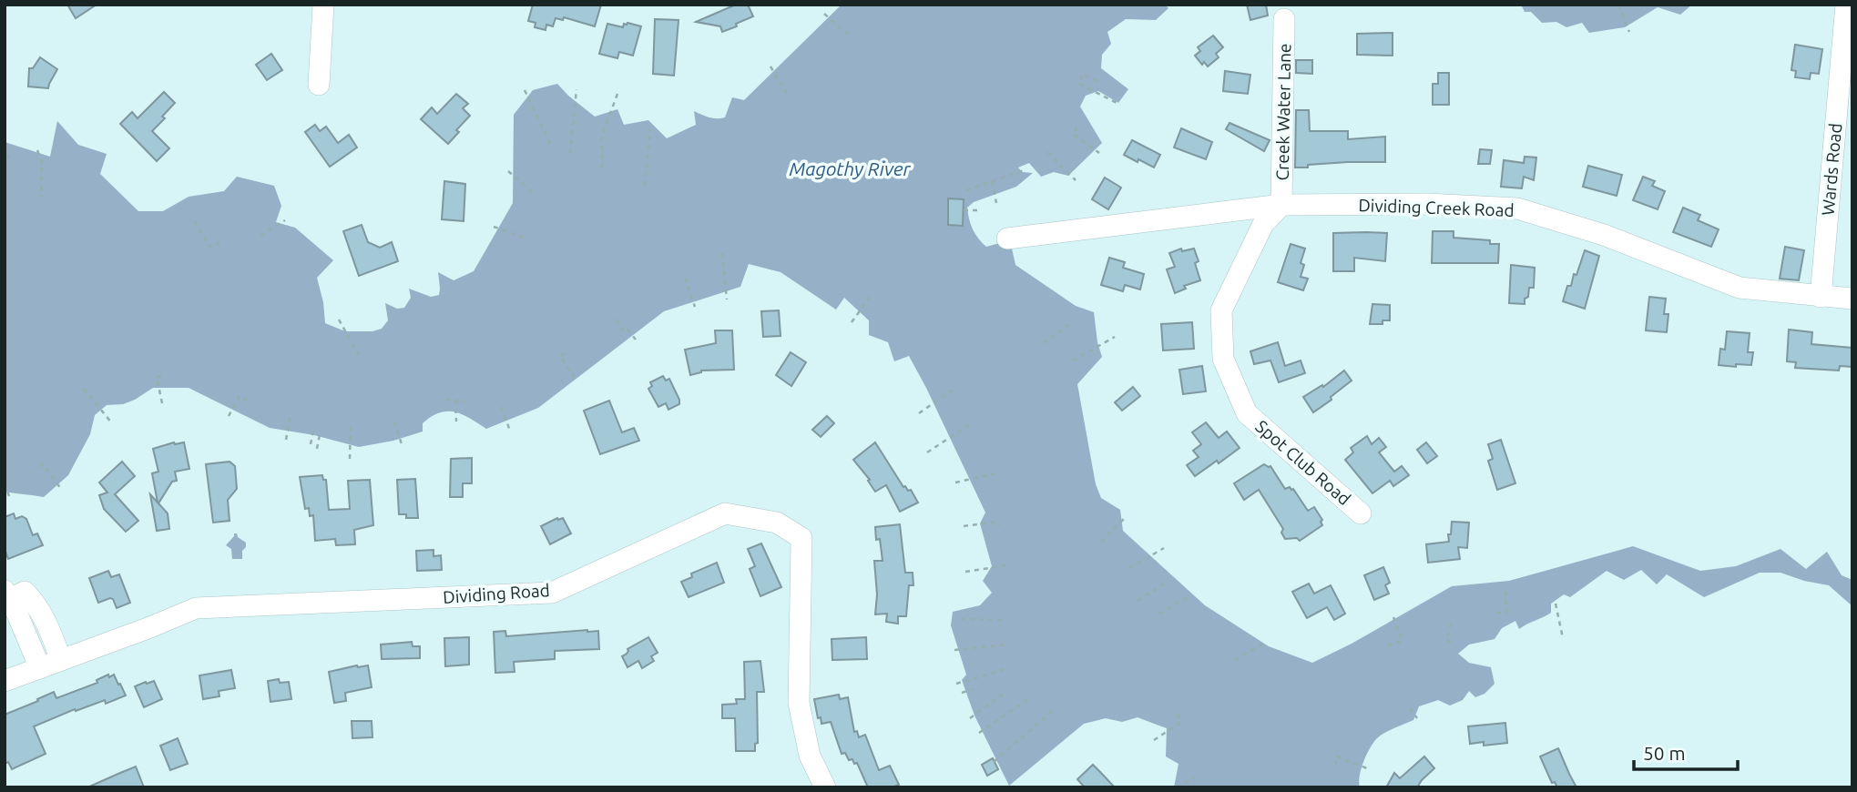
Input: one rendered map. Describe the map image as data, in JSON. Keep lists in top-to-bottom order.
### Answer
{
  "streets": {
    "street": [
      "Creek Water Lane",
      "Wards Road",
      "Dividing Creek Road",
      "Spot Club Road",
      "Dividing Road"
    ]
  },
  "crossings": [
    ["Creek Water Lane", "Dividing Creek Road"],
    ["Creek Water Lane", "Spot Club Road"],
    ["Wards Road", "Dividing Creek Road"],
    ["Dividing Creek Road", "Spot Club Road"]
  ],
  "water": ["Magothy River"],
  "scale_bar": "50 m"
}
